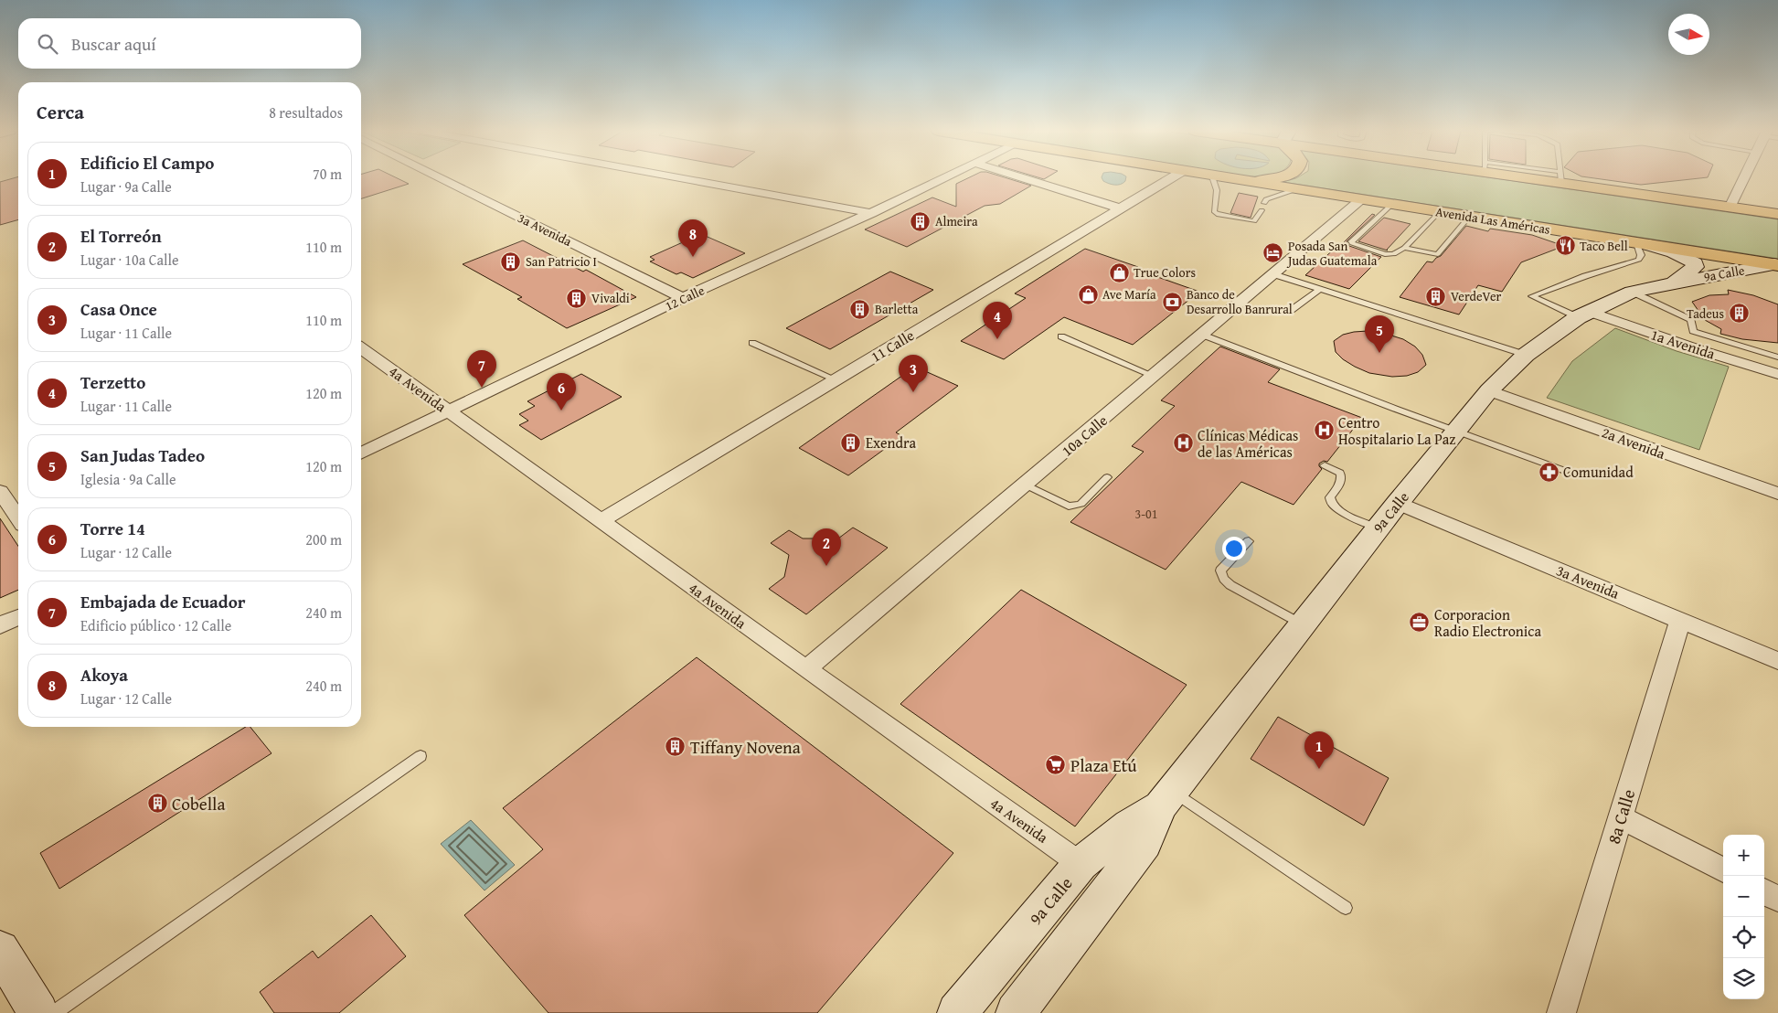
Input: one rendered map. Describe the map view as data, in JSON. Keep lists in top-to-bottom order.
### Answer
{
  "streets": {
    "main road": ["Avenida Las Américas"],
    "street": [
      "3a Avenida",
      "9a Calle",
      "12 Calle",
      "1a Avenida",
      "11 Calle",
      "4a Avenida",
      "10a Calle",
      "2a Avenida",
      "8a Calle"
    ]
  },
  "crossings": [
    ["Avenida Las Américas", "9a Calle"],
    ["Avenida Las Américas", "10a Calle"],
    ["3a Avenida", "9a Calle"],
    ["3a Avenida", "12 Calle"],
    ["3a Avenida", "8a Calle"],
    ["9a Calle", "1a Avenida"],
    ["9a Calle", "4a Avenida"],
    ["9a Calle", "2a Avenida"],
    ["12 Calle", "4a Avenida"],
    ["11 Calle", "4a Avenida"],
    ["4a Avenida", "10a Calle"]
  ],
  "places": {
    "building": [
      "Almeira",
      "San Patricio I",
      "VerdeVer",
      "Vivaldi",
      "Barletta",
      "Tadeus",
      "Exendra",
      "Tiffany Novena",
      "Cobella"
    ],
    "restaurant": ["Taco Bell"],
    "hotel": ["Posada San Judas Guatemala"],
    "shop": ["True Colors", "Ave María"],
    "bank": ["Banco de Desarrollo Banrural"],
    "hospital": ["Centro Hospitalario La Paz", "Clínicas Médicas de las Américas"],
    "pharmacy": ["Comunidad"],
    "office": ["Corporacion Radio Electronica"],
    "supermarket": ["Plaza Etú"]
  },
  "house_numbers": ["3-01"],
  "north": "right",
  "page": {
    "search": "Buscar aquí",
    "heading": ["Cerca", "8 resultados"],
    "list": [
      {
        "mark": "1",
        "name": "Edificio El Campo",
        "note": "Lugar · 9a Calle",
        "value": "70 m"
      },
      {
        "mark": "2",
        "name": "El Torreón",
        "note": "Lugar · 10a Calle",
        "value": "110 m"
      },
      {
        "mark": "3",
        "name": "Casa Once",
        "note": "Lugar · 11 Calle",
        "value": "110 m"
      },
      {
        "mark": "4",
        "name": "Terzetto",
        "note": "Lugar · 11 Calle",
        "value": "120 m"
      },
      {
        "mark": "5",
        "name": "San Judas Tadeo",
        "note": "Iglesia · 9a Calle",
        "value": "120 m"
      },
      {
        "mark": "6",
        "name": "Torre 14",
        "note": "Lugar · 12 Calle",
        "value": "200 m"
      },
      {
        "mark": "7",
        "name": "Embajada de Ecuador",
        "note": "Edificio público · 12 Calle",
        "value": "240 m"
      },
      {
        "mark": "8",
        "name": "Akoya",
        "note": "Lugar · 12 Calle",
        "value": "240 m"
      }
    ],
    "pins": [
      "8",
      "4",
      "5",
      "7",
      "3",
      "6",
      "2",
      "1"
    ],
    "map_buttons": ["+", "−"]
  }
}
